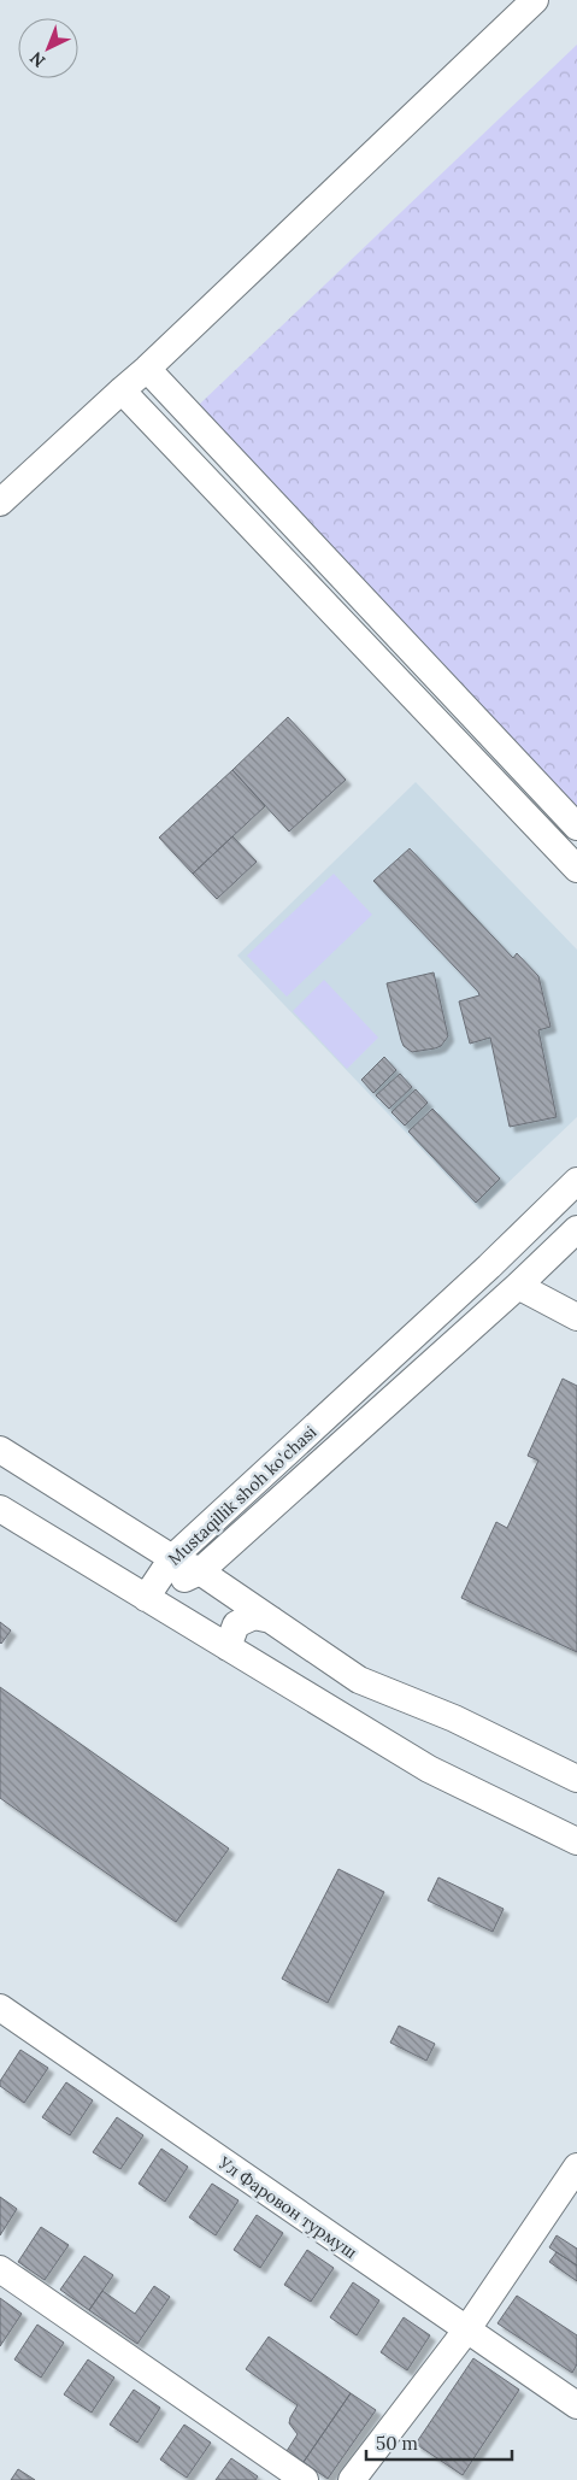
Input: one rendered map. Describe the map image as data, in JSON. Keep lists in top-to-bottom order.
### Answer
{
  "streets": {
    "street": ["Mustaqillik shoh ko'chasi", "Ул Фаровон турмуш"]
  },
  "scale_bar": "50 m",
  "north": "bottom left"
}
